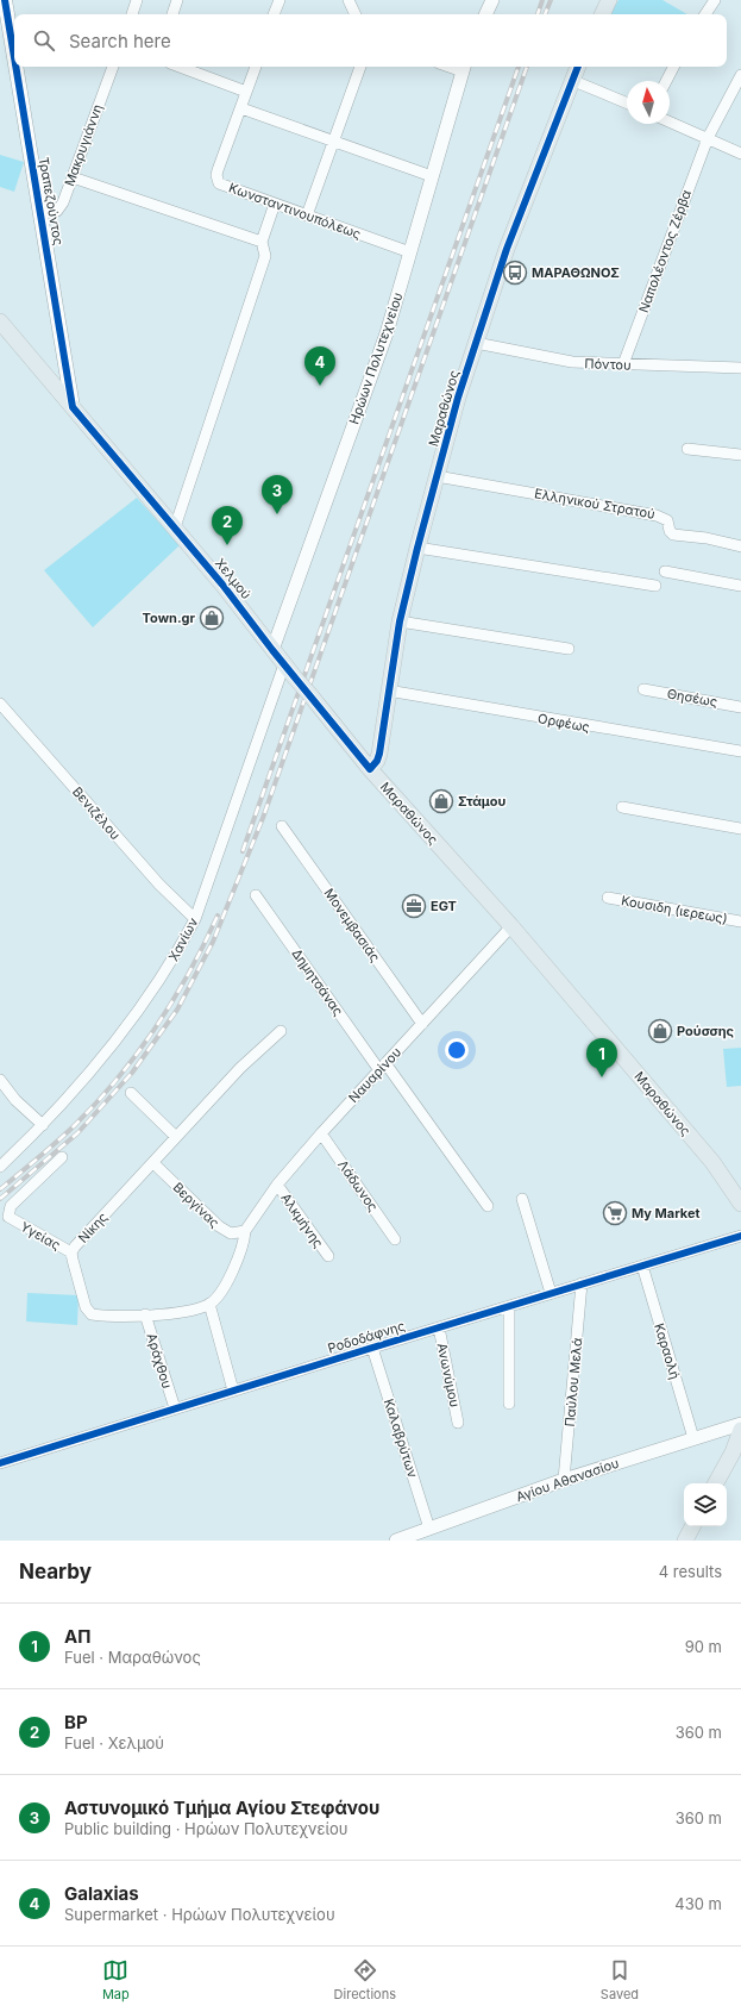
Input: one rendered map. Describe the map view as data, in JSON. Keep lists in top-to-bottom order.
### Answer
{
  "streets": {
    "main road": ["Τραπεζούντος", "Μαραθώνος", "Χελμού"],
    "street": [
      "Μακρυγιάννη",
      "Κωνσταντινουπόλεως",
      "Ναπολέοντος Ζέρβα",
      "Ηρώων Πολυτεχνείου",
      "Πόντου",
      "Ελληνικού Στρατού",
      "Θησέως",
      "Ορφέως",
      "Βενιζέλου",
      "Κουσιδη (ιερεως)",
      "Μονεμβασιάς",
      "Χανίων",
      "Δημητσάνας",
      "Ναυαρίνου",
      "Λάδωνος",
      "Βεργίνας",
      "Αλκμήνης",
      "Νίκης",
      "Υγείας",
      "Ροδοδάφνης",
      "Καραολή",
      "Αράχθου",
      "Ανωνύμου",
      "Παύλου Μελά",
      "Καλαβρύτων",
      "Αγίου Αθανασίου"
    ]
  },
  "crossings": [
    ["Μακρυγιάννη", "Τραπεζούντος"],
    ["Τραπεζούντος", "Χελμού"],
    ["Κωνσταντινουπόλεως", "Ηρώων Πολυτεχνείου"],
    ["Ναπολέοντος Ζέρβα", "Πόντου"],
    ["Ηρώων Πολυτεχνείου", "Χελμού"],
    ["Πόντου", "Μαραθώνος"],
    ["Μαραθώνος", "Ελληνικού Στρατού"],
    ["Μαραθώνος", "Χελμού"],
    ["Μαραθώνος", "Ορφέως"],
    ["Μαραθώνος", "Ναυαρίνου"],
    ["Χελμού", "Χανίων"],
    ["Βενιζέλου", "Χανίων"],
    ["Μονεμβασιάς", "Ναυαρίνου"],
    ["Δημητσάνας", "Ναυαρίνου"],
    ["Ναυαρίνου", "Λάδωνος"],
    ["Ναυαρίνου", "Βεργίνας"],
    ["Ναυαρίνου", "Αλκμήνης"],
    ["Βεργίνας", "Νίκης"],
    ["Νίκης", "Υγείας"],
    ["Νίκης", "Αράχθου"],
    ["Ροδοδάφνης", "Καραολή"],
    ["Ροδοδάφνης", "Αράχθου"],
    ["Ροδοδάφνης", "Ανωνύμου"],
    ["Ροδοδάφνης", "Παύλου Μελά"],
    ["Ροδοδάφνης", "Καλαβρύτων"],
    ["Καραολή", "Αγίου Αθανασίου"],
    ["Παύλου Μελά", "Αγίου Αθανασίου"],
    ["Καλαβρύτων", "Αγίου Αθανασίου"]
  ],
  "places": {
    "bus stop": ["ΜΑΡΑΘΩΝΟΣ"],
    "shop": ["Town.gr", "Στάμου", "Ρούσσης"],
    "office": ["EGT"],
    "supermarket": ["My Market"]
  },
  "north": "top",
  "page": {
    "search": "Search here",
    "pins": [
      "4",
      "3",
      "2",
      "1"
    ],
    "heading": ["Nearby", "4 results"],
    "list": [
      {
        "mark": "1",
        "name": "ΑΠ",
        "note": "Fuel · Μαραθώνος",
        "value": "90 m"
      },
      {
        "mark": "2",
        "name": "BP",
        "note": "Fuel · Χελμού",
        "value": "360 m"
      },
      {
        "mark": "3",
        "name": "Αστυνομικό Τμήμα Αγίου Στεφάνου",
        "note": "Public building · Ηρώων Πολυτεχνείου",
        "value": "360 m"
      },
      {
        "mark": "4",
        "name": "Galaxias",
        "note": "Supermarket · Ηρώων Πολυτεχνείου",
        "value": "430 m"
      }
    ],
    "nav": ["Map", "Directions", "Saved"]
  }
}
